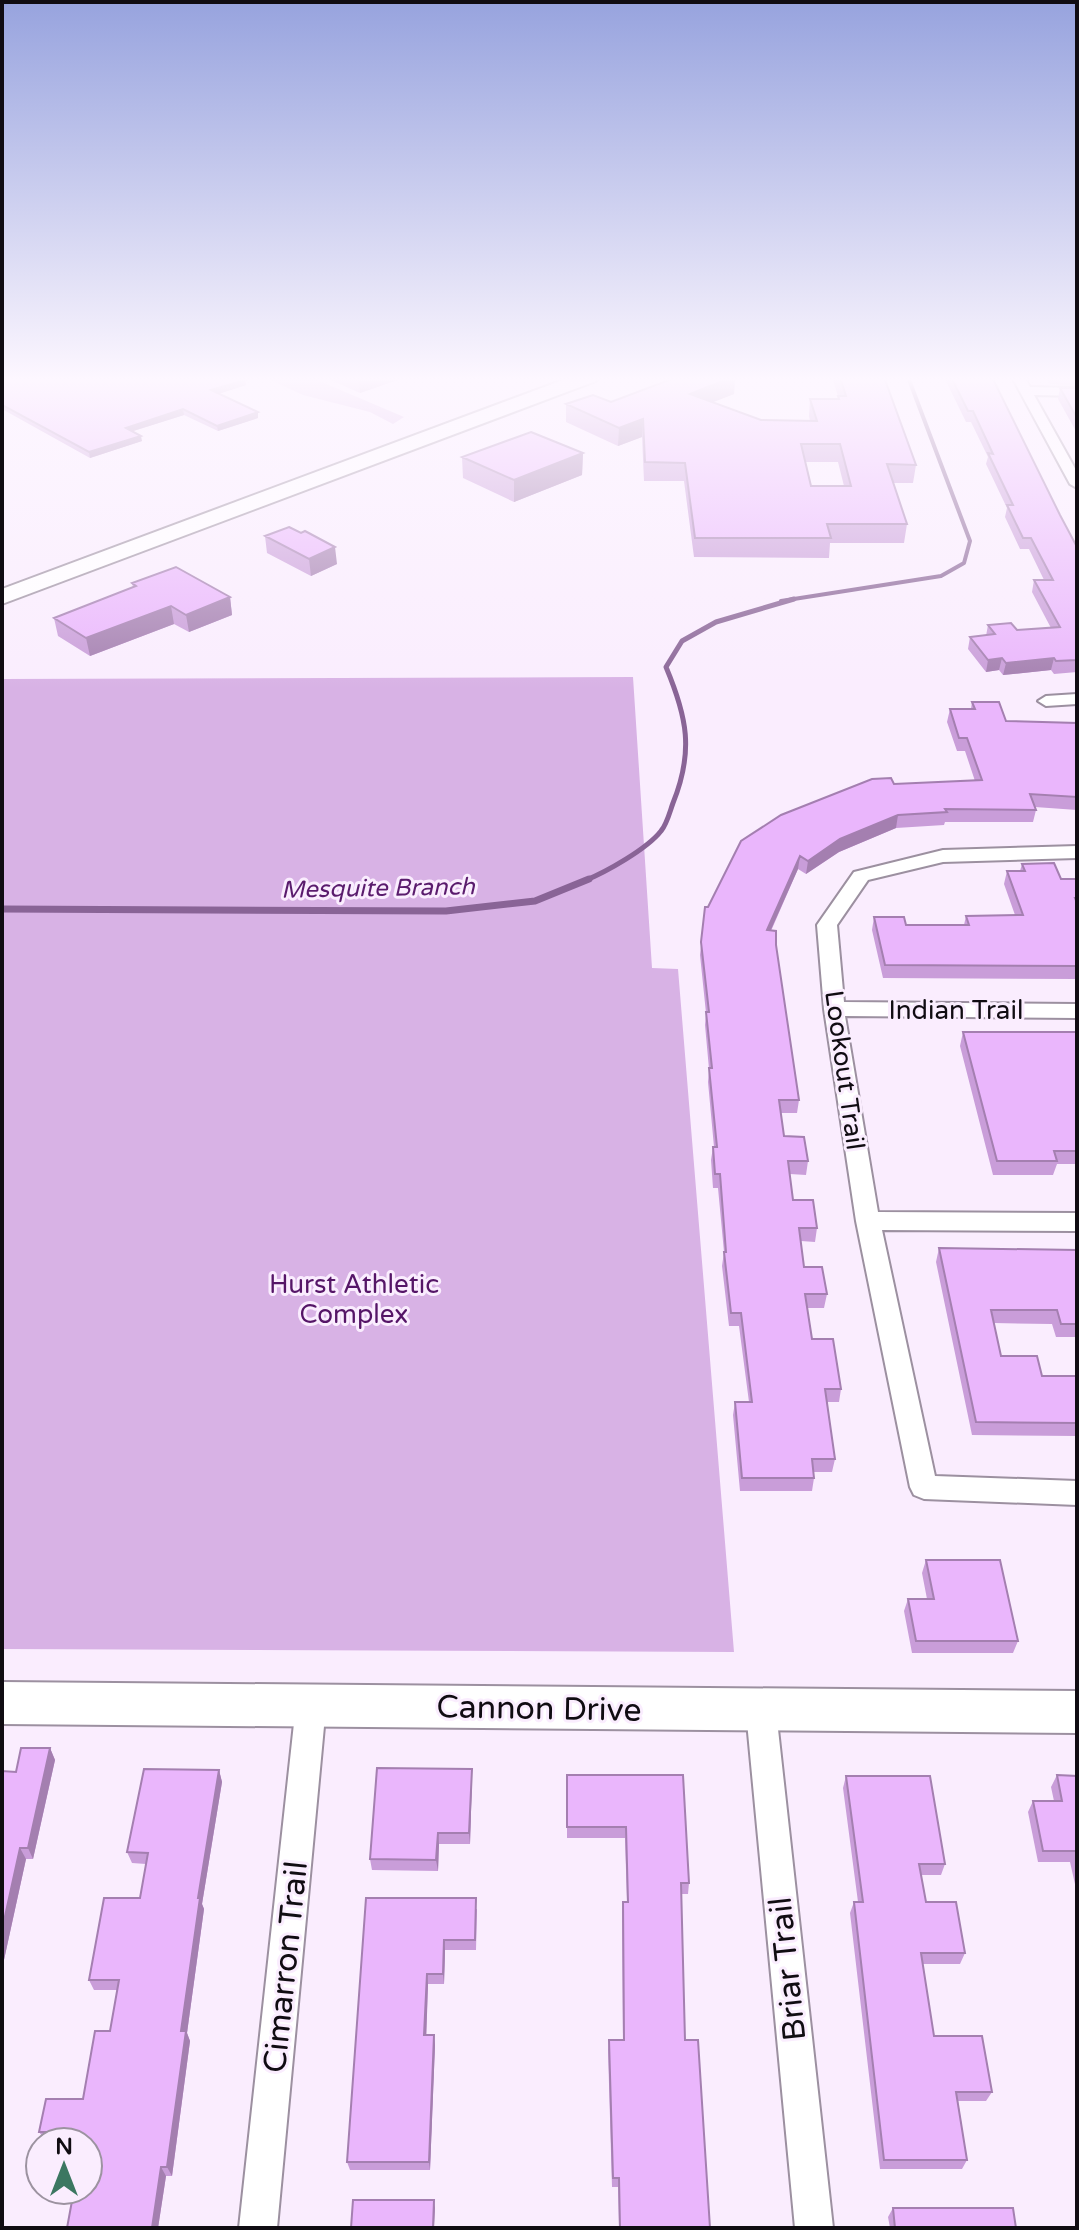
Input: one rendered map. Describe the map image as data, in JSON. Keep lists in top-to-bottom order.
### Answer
{
  "streets": {
    "street": [
      "Indian Trail",
      "Lookout Trail",
      "Cannon Drive",
      "Cimarron Trail",
      "Briar Trail"
    ]
  },
  "crossings": [
    ["Indian Trail", "Lookout Trail"],
    ["Cannon Drive", "Cimarron Trail"],
    ["Cannon Drive", "Briar Trail"]
  ],
  "water": ["Mesquite Branch"],
  "parks": ["Hurst Athletic Complex"],
  "north": "top"
}
